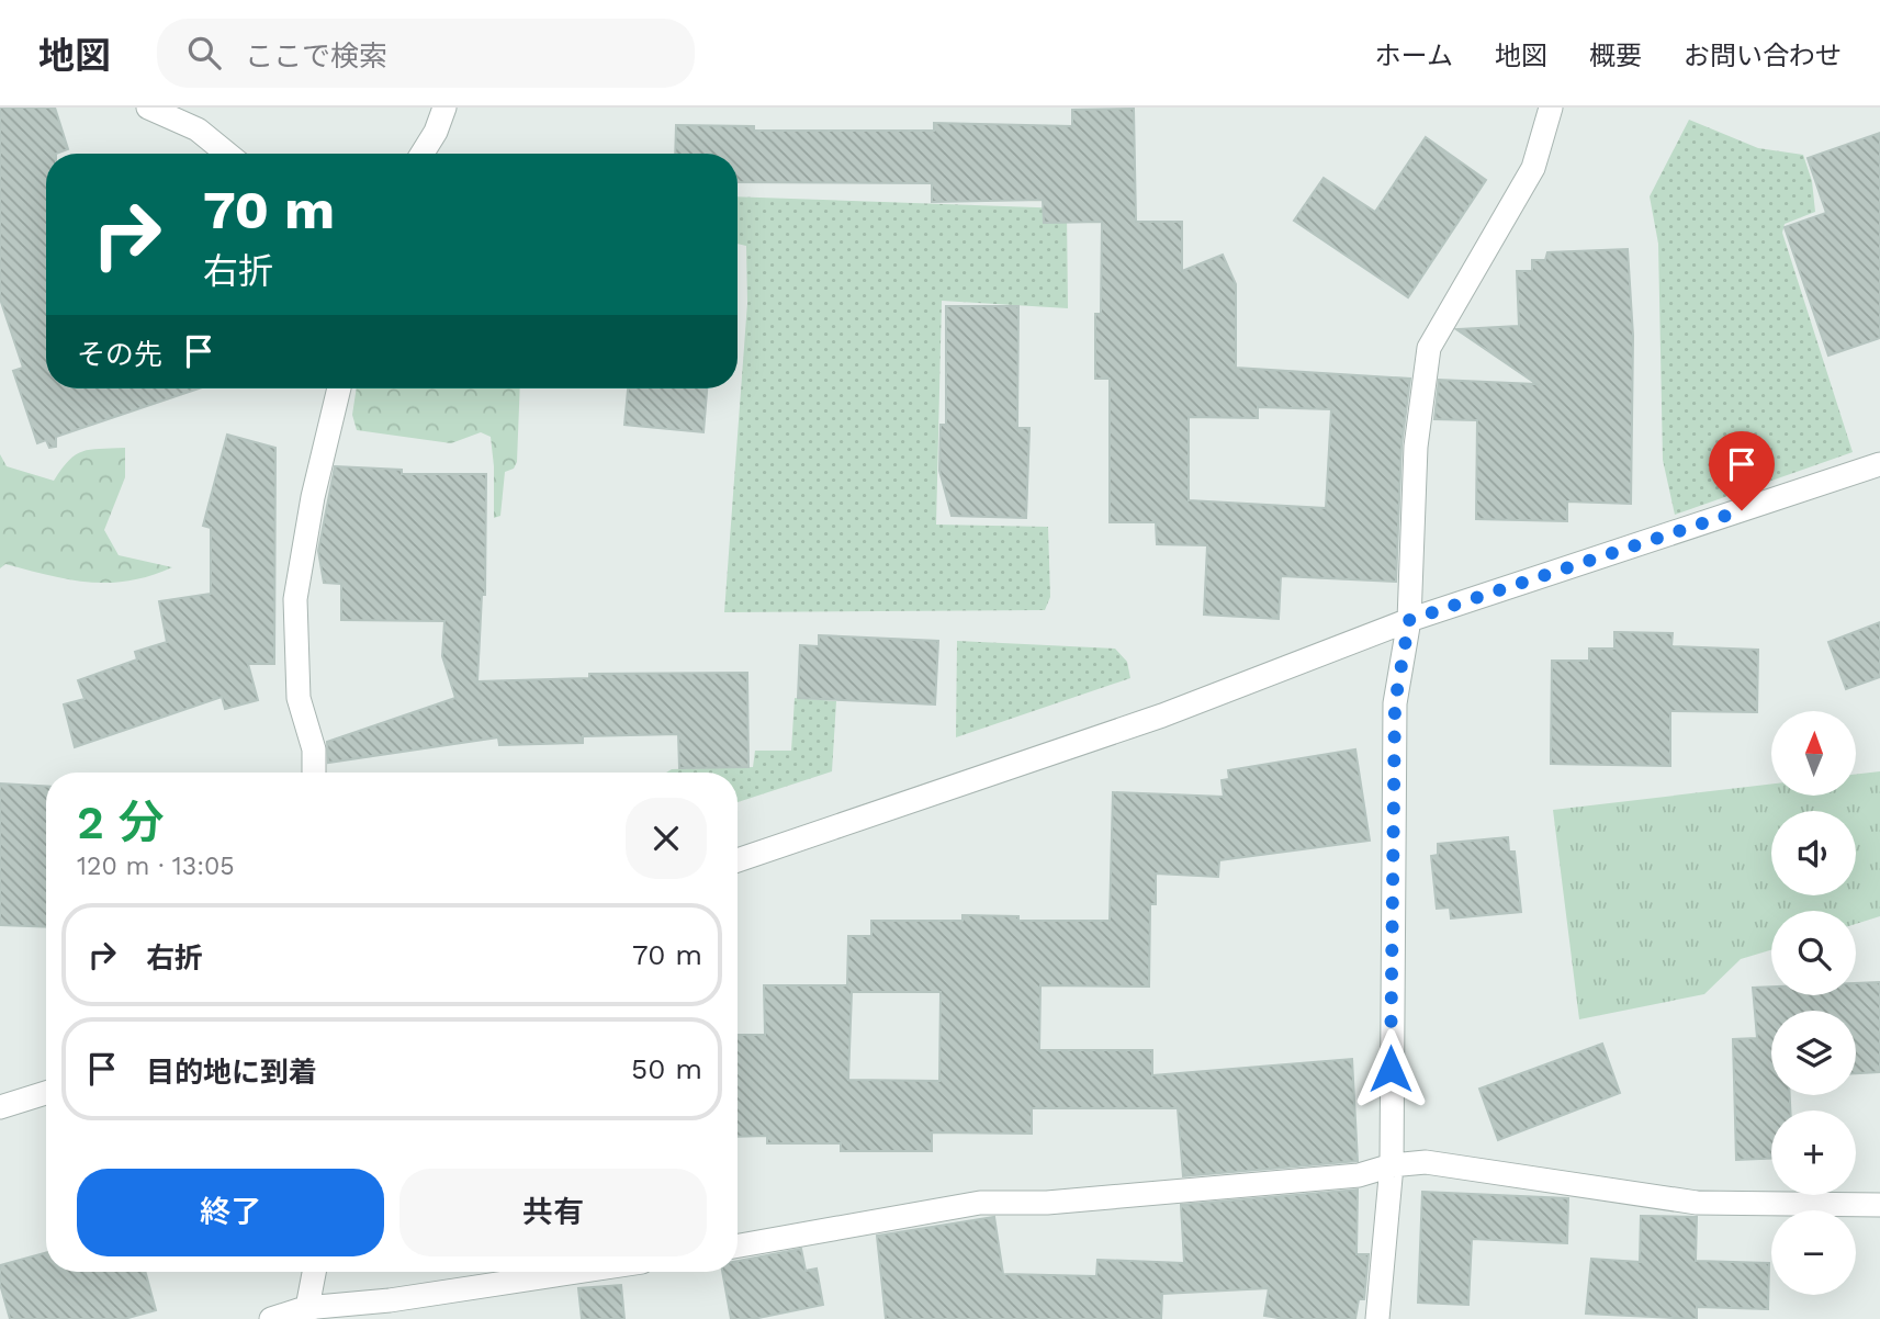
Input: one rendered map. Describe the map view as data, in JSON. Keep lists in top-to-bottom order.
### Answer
{
  "north": "top",
  "page": {
    "header": "地図",
    "search": "ここで検索",
    "nav": [
      "ホーム",
      "地図",
      "概要",
      "お問い合わせ"
    ],
    "turn": ["70 m", "右折"],
    "then": "その先",
    "map_buttons": ["+", "−"],
    "heading": ["2 分", "120 m · 13:05"],
    "list": [
      {
        "name": "右折",
        "value": "70 m"
      },
      {
        "name": "目的地に到着",
        "value": "50 m"
      }
    ],
    "buttons": ["終了", "共有"]
  }
}
